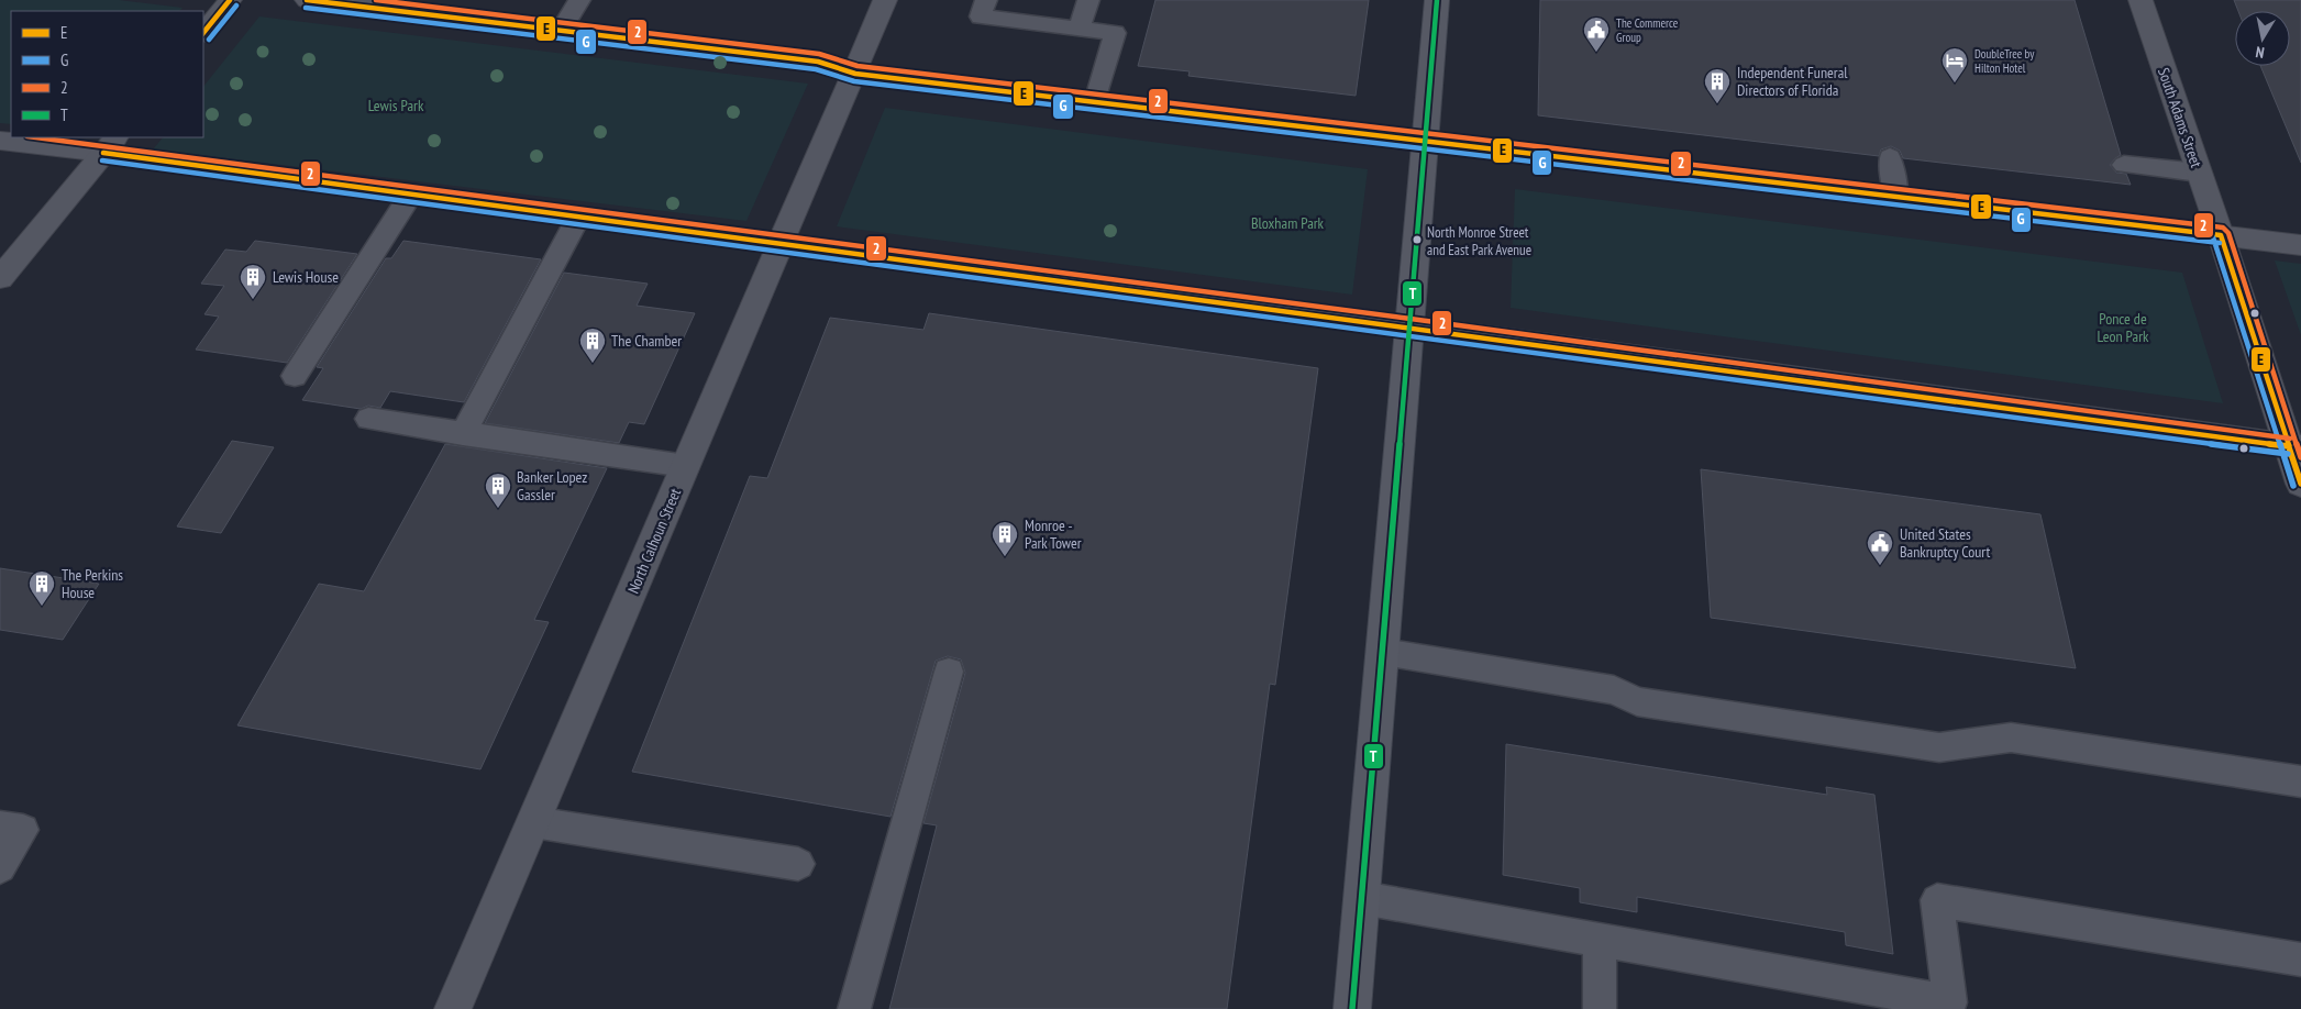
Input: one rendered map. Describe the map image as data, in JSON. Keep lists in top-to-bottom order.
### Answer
{
  "streets": {
    "street": ["South Adams Street", "North Calhoun Street"]
  },
  "parks": ["Lewis Park", "Bloxham Park", "Ponce de Leon Park"],
  "places": {
    "public building": ["The Commerce Group", "United States Bankruptcy Court"],
    "hotel": ["DoubleTree by Hilton Hotel"],
    "building": [
      "Independent Funeral Directors of Florida",
      "Lewis House",
      "The Chamber",
      "Banker Lopez Gassler",
      "Monroe - Park Tower",
      "The Perkins House"
    ],
    "other": ["North Monroe Street and East Park Avenue"]
  },
  "lines": [
    "transit line E",
    "transit line 2",
    "transit line T",
    "transit line G"
  ],
  "legend": [
    "E",
    "G",
    "2",
    "T"
  ],
  "north": "bottom"
}
